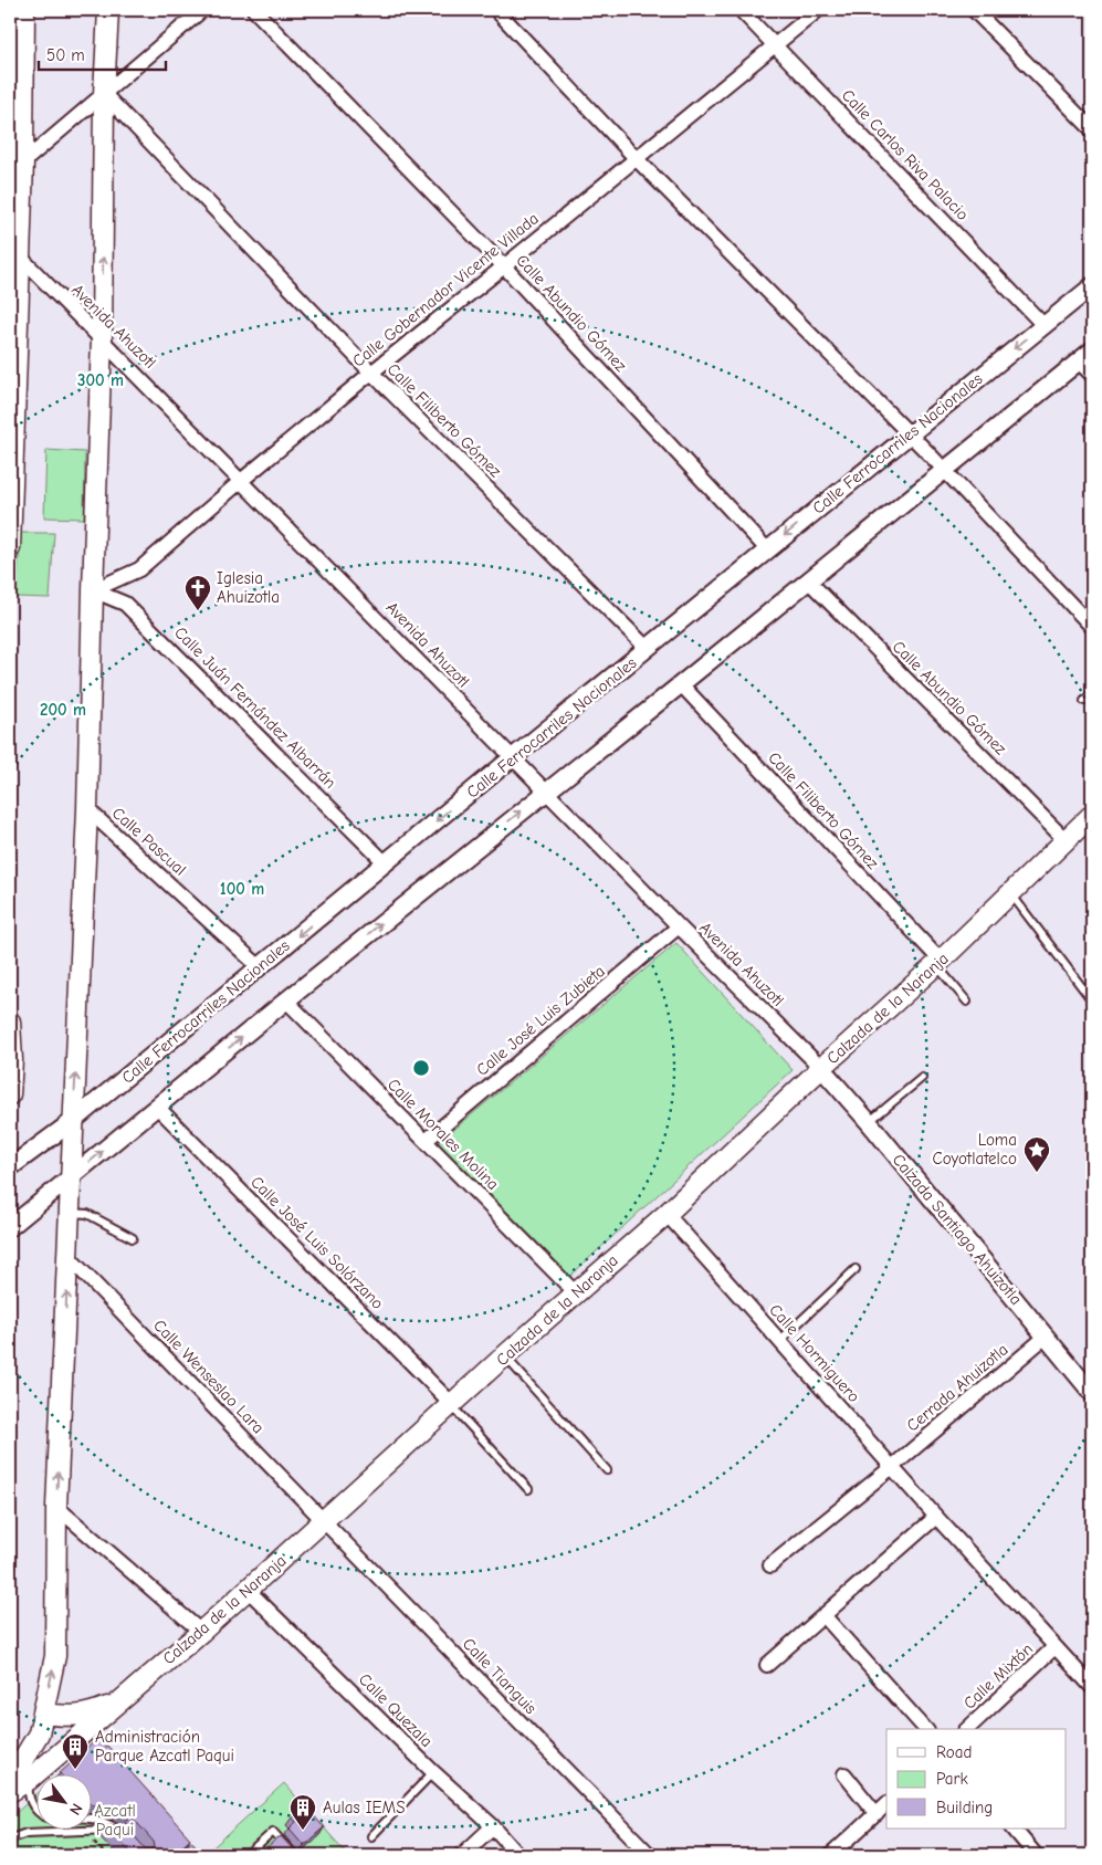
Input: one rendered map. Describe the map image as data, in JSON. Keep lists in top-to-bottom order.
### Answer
{
  "streets": {
    "main road": ["Calzada de la Naranja"],
    "street": [
      "Calle Carlos Riva Palacio",
      "Calle Gobernador Vicente Villada",
      "Calle Abundio Gómez",
      "Avenida Ahuzotl",
      "Calle Filiberto Gómez",
      "Calle Ferrocarriles Nacionales",
      "Calle Juán Fernández Albarrán",
      "Calle Pascual",
      "Calle José Luis Zubieta",
      "Calle Morales Molina",
      "Calzada Santiago Ahuizotla",
      "Calle José Luis Solórzano",
      "Calle Hormiguero",
      "Calle Wenseslao Lara",
      "Cerrada Ahuizotla",
      "Calle Tianguis",
      "Calle Mixtón",
      "Calle Quezala"
    ]
  },
  "crossings": [
    ["Calle Carlos Riva Palacio", "Calle Gobernador Vicente Villada"],
    ["Calle Carlos Riva Palacio", "Calle Ferrocarriles Nacionales"],
    ["Calle Gobernador Vicente Villada", "Calle Abundio Gómez"],
    ["Calle Gobernador Vicente Villada", "Avenida Ahuzotl"],
    ["Calle Gobernador Vicente Villada", "Calle Filiberto Gómez"],
    ["Calle Gobernador Vicente Villada", "Calle Juán Fernández Albarrán"],
    ["Calle Abundio Gómez", "Calle Ferrocarriles Nacionales"],
    ["Calle Abundio Gómez", "Calzada de la Naranja"],
    ["Avenida Ahuzotl", "Calle Ferrocarriles Nacionales"],
    ["Avenida Ahuzotl", "Calzada de la Naranja"],
    ["Avenida Ahuzotl", "Calle José Luis Zubieta"],
    ["Avenida Ahuzotl", "Calzada Santiago Ahuizotla"],
    ["Calle Filiberto Gómez", "Calle Ferrocarriles Nacionales"],
    ["Calle Filiberto Gómez", "Calzada de la Naranja"],
    ["Calle Ferrocarriles Nacionales", "Calle Juán Fernández Albarrán"],
    ["Calle Ferrocarriles Nacionales", "Calle Pascual"],
    ["Calzada de la Naranja", "Calle Morales Molina"],
    ["Calzada de la Naranja", "Calzada Santiago Ahuizotla"],
    ["Calzada de la Naranja", "Calle José Luis Solórzano"],
    ["Calzada de la Naranja", "Calle Hormiguero"],
    ["Calzada de la Naranja", "Calle Wenseslao Lara"],
    ["Calzada de la Naranja", "Calle Tianguis"],
    ["Calzada de la Naranja", "Calle Quezala"],
    ["Calle José Luis Zubieta", "Calle Morales Molina"],
    ["Calzada Santiago Ahuizotla", "Cerrada Ahuizotla"],
    ["Calle Hormiguero", "Cerrada Ahuizotla"],
    ["Calle Hormiguero", "Calle Mixtón"],
    ["Calle Wenseslao Lara", "Calle Tianguis"]
  ],
  "parks": ["Azcatl Paqui"],
  "places": {
    "church": ["Iglesia Ahuizotla"],
    "place": ["Loma Coyotlatelco"],
    "building": ["Administración Parque Azcatl Paqui", "Aulas IEMS"]
  },
  "legend": ["Road", "Park", "Building"],
  "scale_bar": "50 m",
  "north": "bottom right",
  "rings": ["300 m", "200 m", "100 m"]
}
